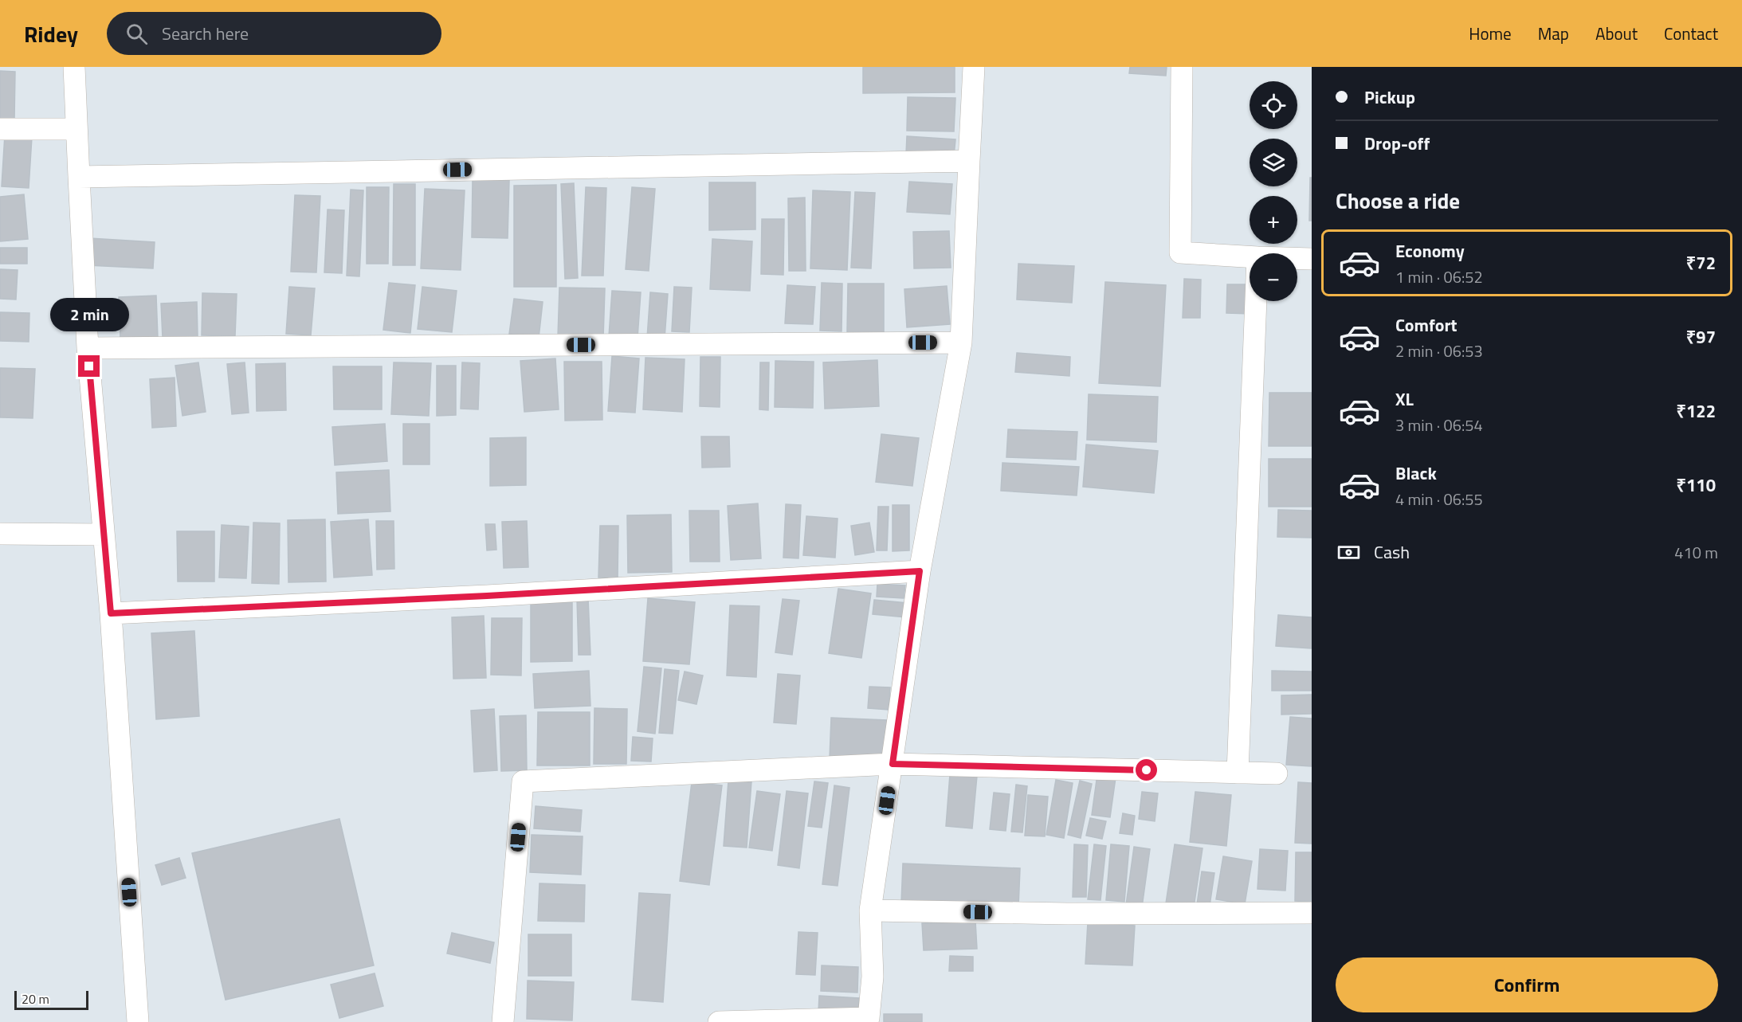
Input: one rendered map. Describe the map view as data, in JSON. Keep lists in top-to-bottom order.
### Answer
{
  "scale_bar": "20 m",
  "page": {
    "header": "Ridey",
    "search": "Search here",
    "nav": [
      "Home",
      "Map",
      "About",
      "Contact"
    ],
    "banner": ["Pickup", "Drop-off"],
    "map_buttons": ["+", "−"],
    "heading": "Choose a ride",
    "list": [
      {
        "name": "Economy",
        "note": "1 min · 06:52",
        "value": "₹72"
      },
      {
        "name": "Comfort",
        "note": "2 min · 06:53",
        "value": "₹97"
      },
      {
        "name": "XL",
        "note": "3 min · 06:54",
        "value": "₹122"
      },
      {
        "name": "Black",
        "note": "4 min · 06:55",
        "value": "₹110"
      }
    ],
    "bubble": "2 min",
    "pay": ["Cash", "410 m"],
    "buttons": "Confirm",
    "scale": "20 m"
  }
}
